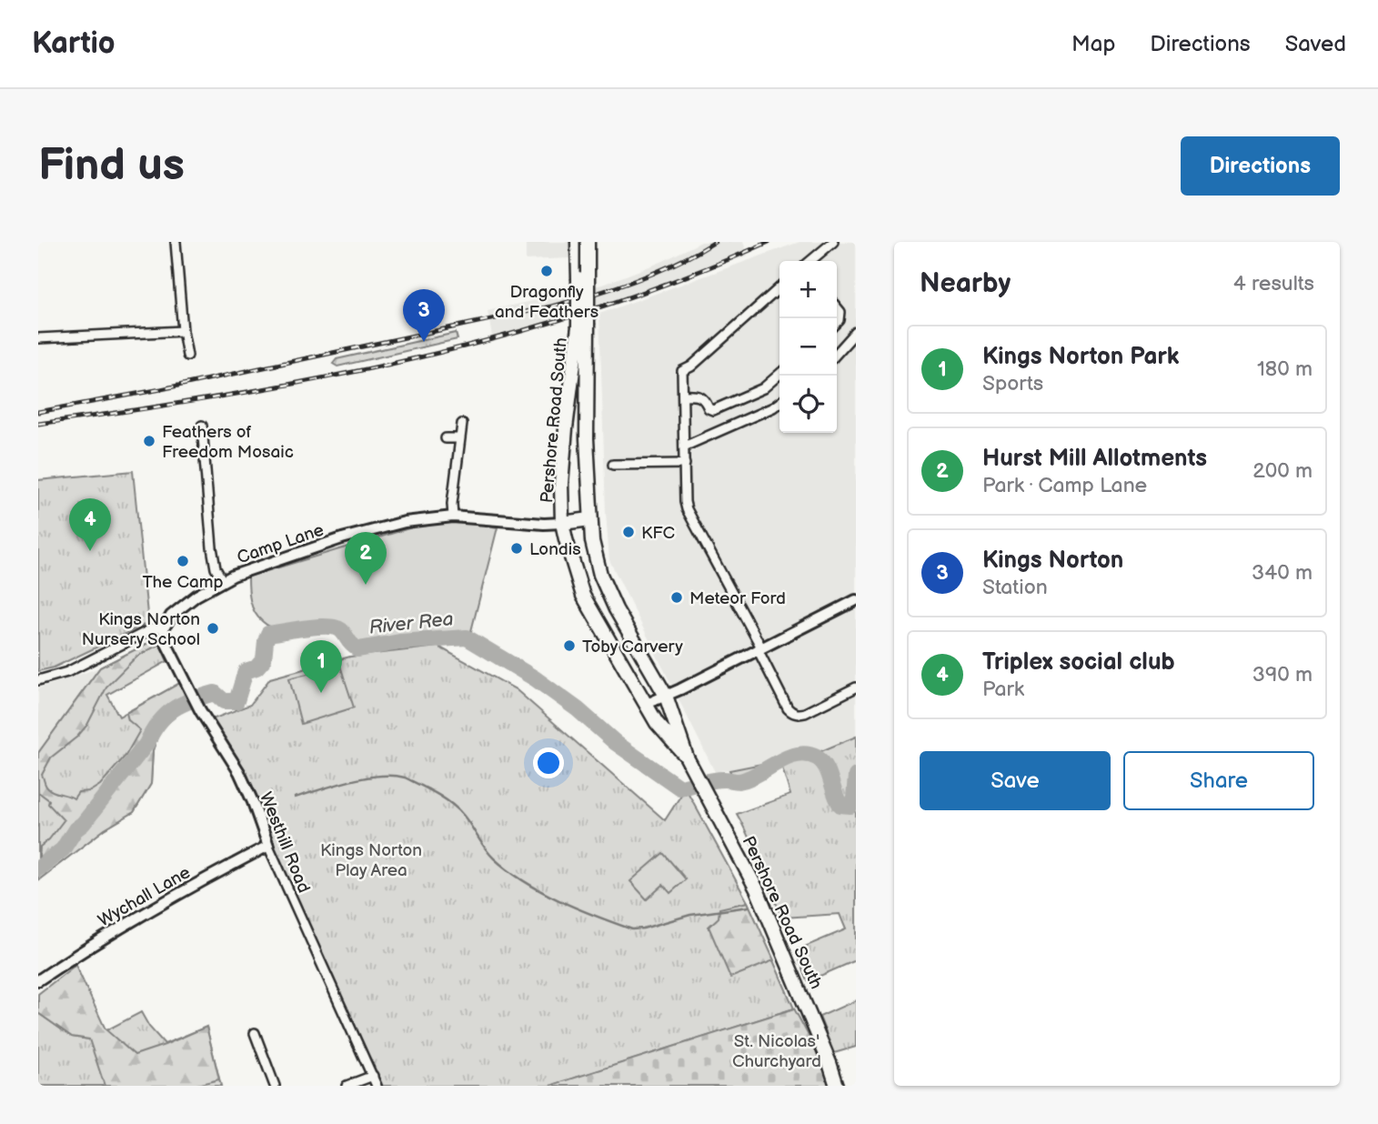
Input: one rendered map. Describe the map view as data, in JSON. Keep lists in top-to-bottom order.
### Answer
{
  "streets": {
    "highway": ["Pershore Road South"],
    "street": ["Camp Lane", "Westhill Road", "Wychall Lane"]
  },
  "crossings": [
    ["Pershore Road South", "Camp Lane"],
    ["Camp Lane", "Westhill Road"],
    ["Westhill Road", "Wychall Lane"]
  ],
  "water": ["River Rea"],
  "parks": ["Kings Norton Play Area", "St. Nicolas' Churchyard"],
  "places": [
    "Dragonfly and Feathers",
    "Feathers of Freedom Mosaic",
    "KFC",
    "Londis",
    "The Camp",
    "Meteor Ford",
    "Kings Norton Nursery School",
    "Toby Carvery"
  ],
  "page": {
    "header": "Kartio",
    "nav": ["Map", "Directions", "Saved"],
    "buttons": [
      "Directions",
      ["Save", "Share"]
    ],
    "title": "Find us",
    "heading": ["Nearby", "4 results"],
    "map_buttons": ["+", "−"],
    "pins": [
      "3",
      "4",
      "2",
      "1"
    ],
    "list": [
      {
        "mark": "1",
        "name": "Kings Norton Park",
        "note": "Sports",
        "value": "180 m"
      },
      {
        "mark": "2",
        "name": "Hurst Mill Allotments",
        "note": "Park · Camp Lane",
        "value": "200 m"
      },
      {
        "mark": "3",
        "name": "Kings Norton",
        "note": "Station",
        "value": "340 m"
      },
      {
        "mark": "4",
        "name": "Triplex social club",
        "note": "Park",
        "value": "390 m"
      }
    ]
  }
}
